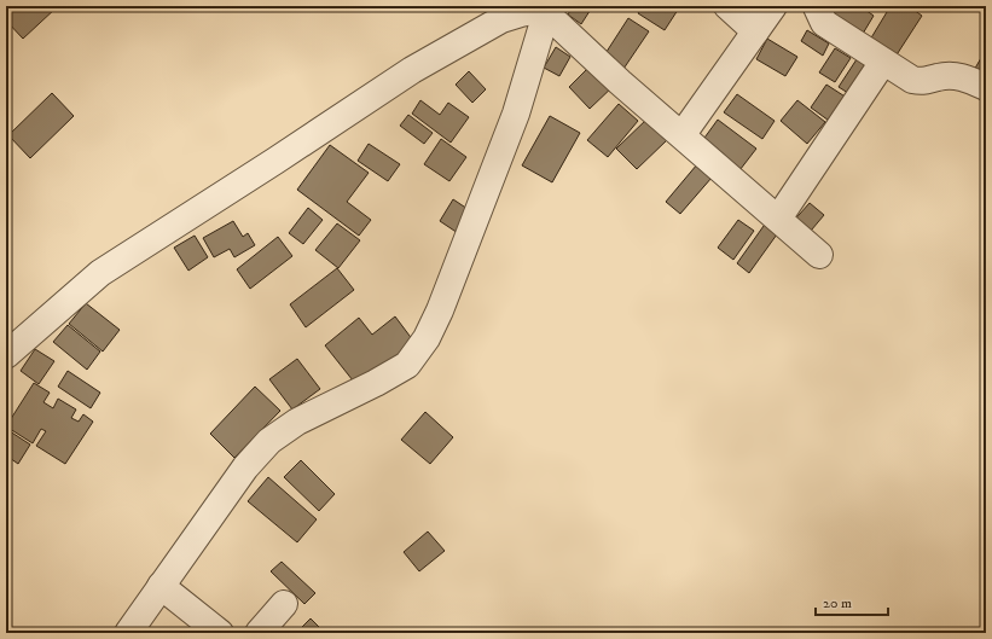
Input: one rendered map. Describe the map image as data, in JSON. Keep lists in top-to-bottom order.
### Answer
{
  "scale_bar": "20 m"
}
